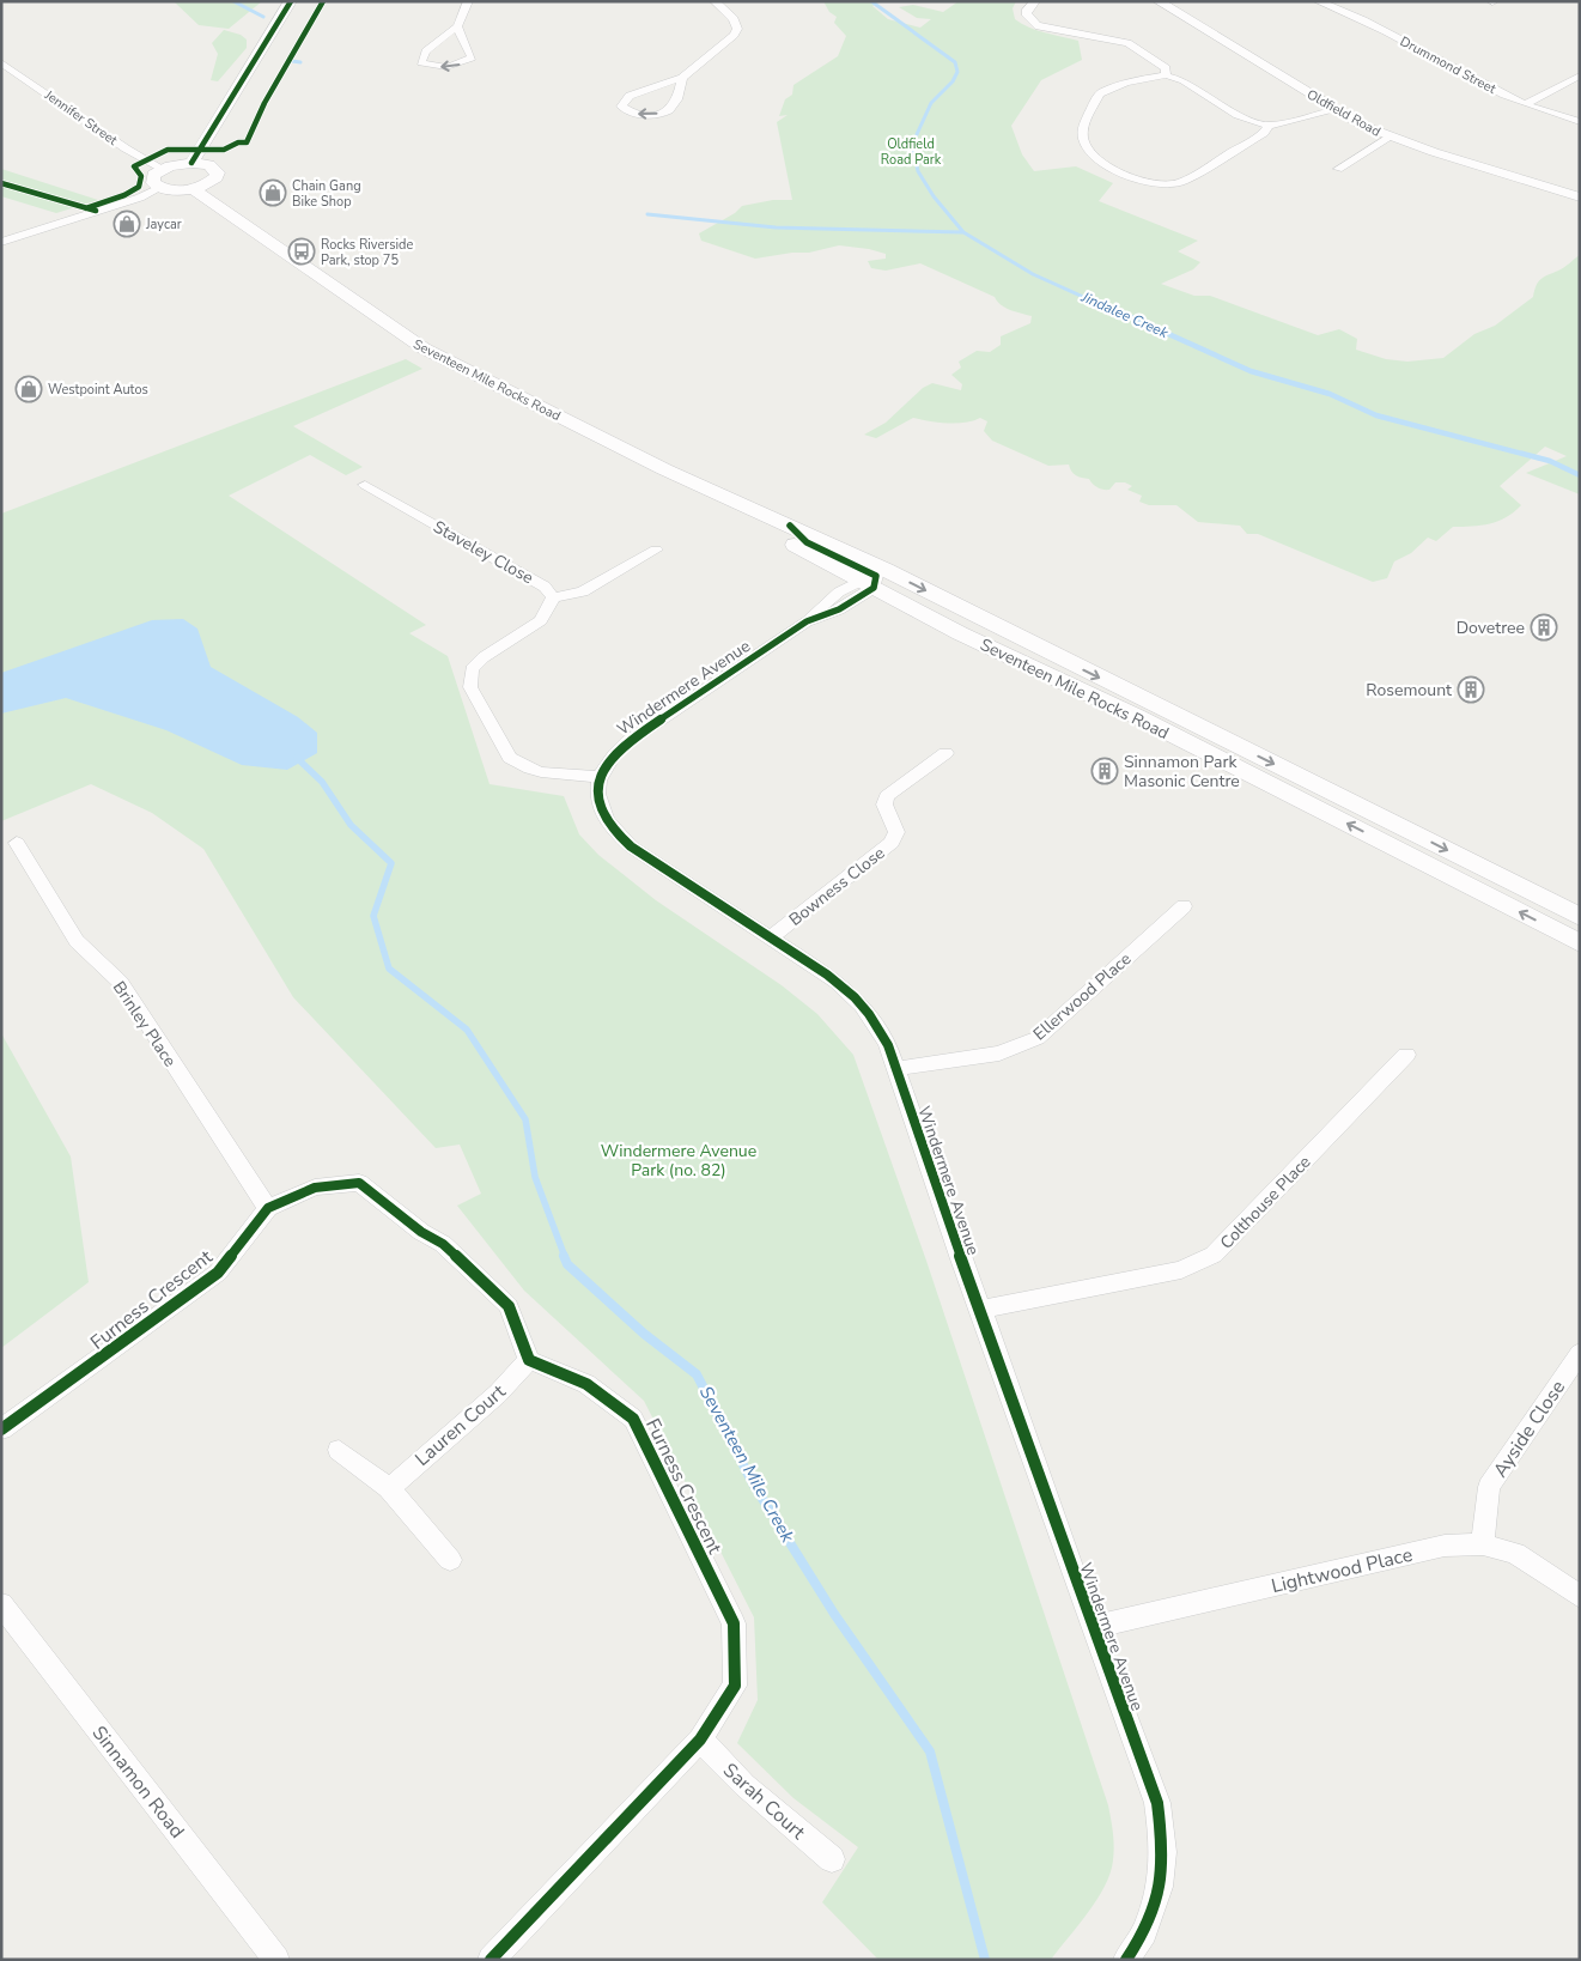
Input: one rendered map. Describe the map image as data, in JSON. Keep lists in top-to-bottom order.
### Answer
{
  "streets": {
    "main road": ["Seventeen Mile Rocks Road"],
    "street": [
      "Drummond Street",
      "Oldfield Road",
      "Jennifer Street",
      "Staveley Close",
      "Windermere Avenue",
      "Bowness Close",
      "Ellerwood Place",
      "Brinley Place",
      "Colthouse Place",
      "Furness Crescent",
      "Lauren Court",
      "Ayside Close",
      "Lightwood Place",
      "Sinnamon Road",
      "Sarah Court"
    ]
  },
  "crossings": [
    ["Seventeen Mile Rocks Road", "Windermere Avenue"],
    ["Windermere Avenue", "Bowness Close"],
    ["Windermere Avenue", "Ellerwood Place"],
    ["Windermere Avenue", "Colthouse Place"],
    ["Windermere Avenue", "Lightwood Place"],
    ["Brinley Place", "Furness Crescent"],
    ["Furness Crescent", "Lauren Court"],
    ["Furness Crescent", "Sarah Court"],
    ["Ayside Close", "Lightwood Place"]
  ],
  "water": ["Jindalee Creek", "Seventeen Mile Creek"],
  "parks": ["Oldfield Road Park", "Windermere Avenue Park (no. 82)"],
  "places": {
    "shop": ["Chain Gang Bike Shop", "Jaycar", "Westpoint Autos"],
    "bus stop": ["Rocks Riverside Park, stop 75"],
    "building": ["Dovetree", "Rosemount", "Sinnamon Park Masonic Centre"]
  }
}
